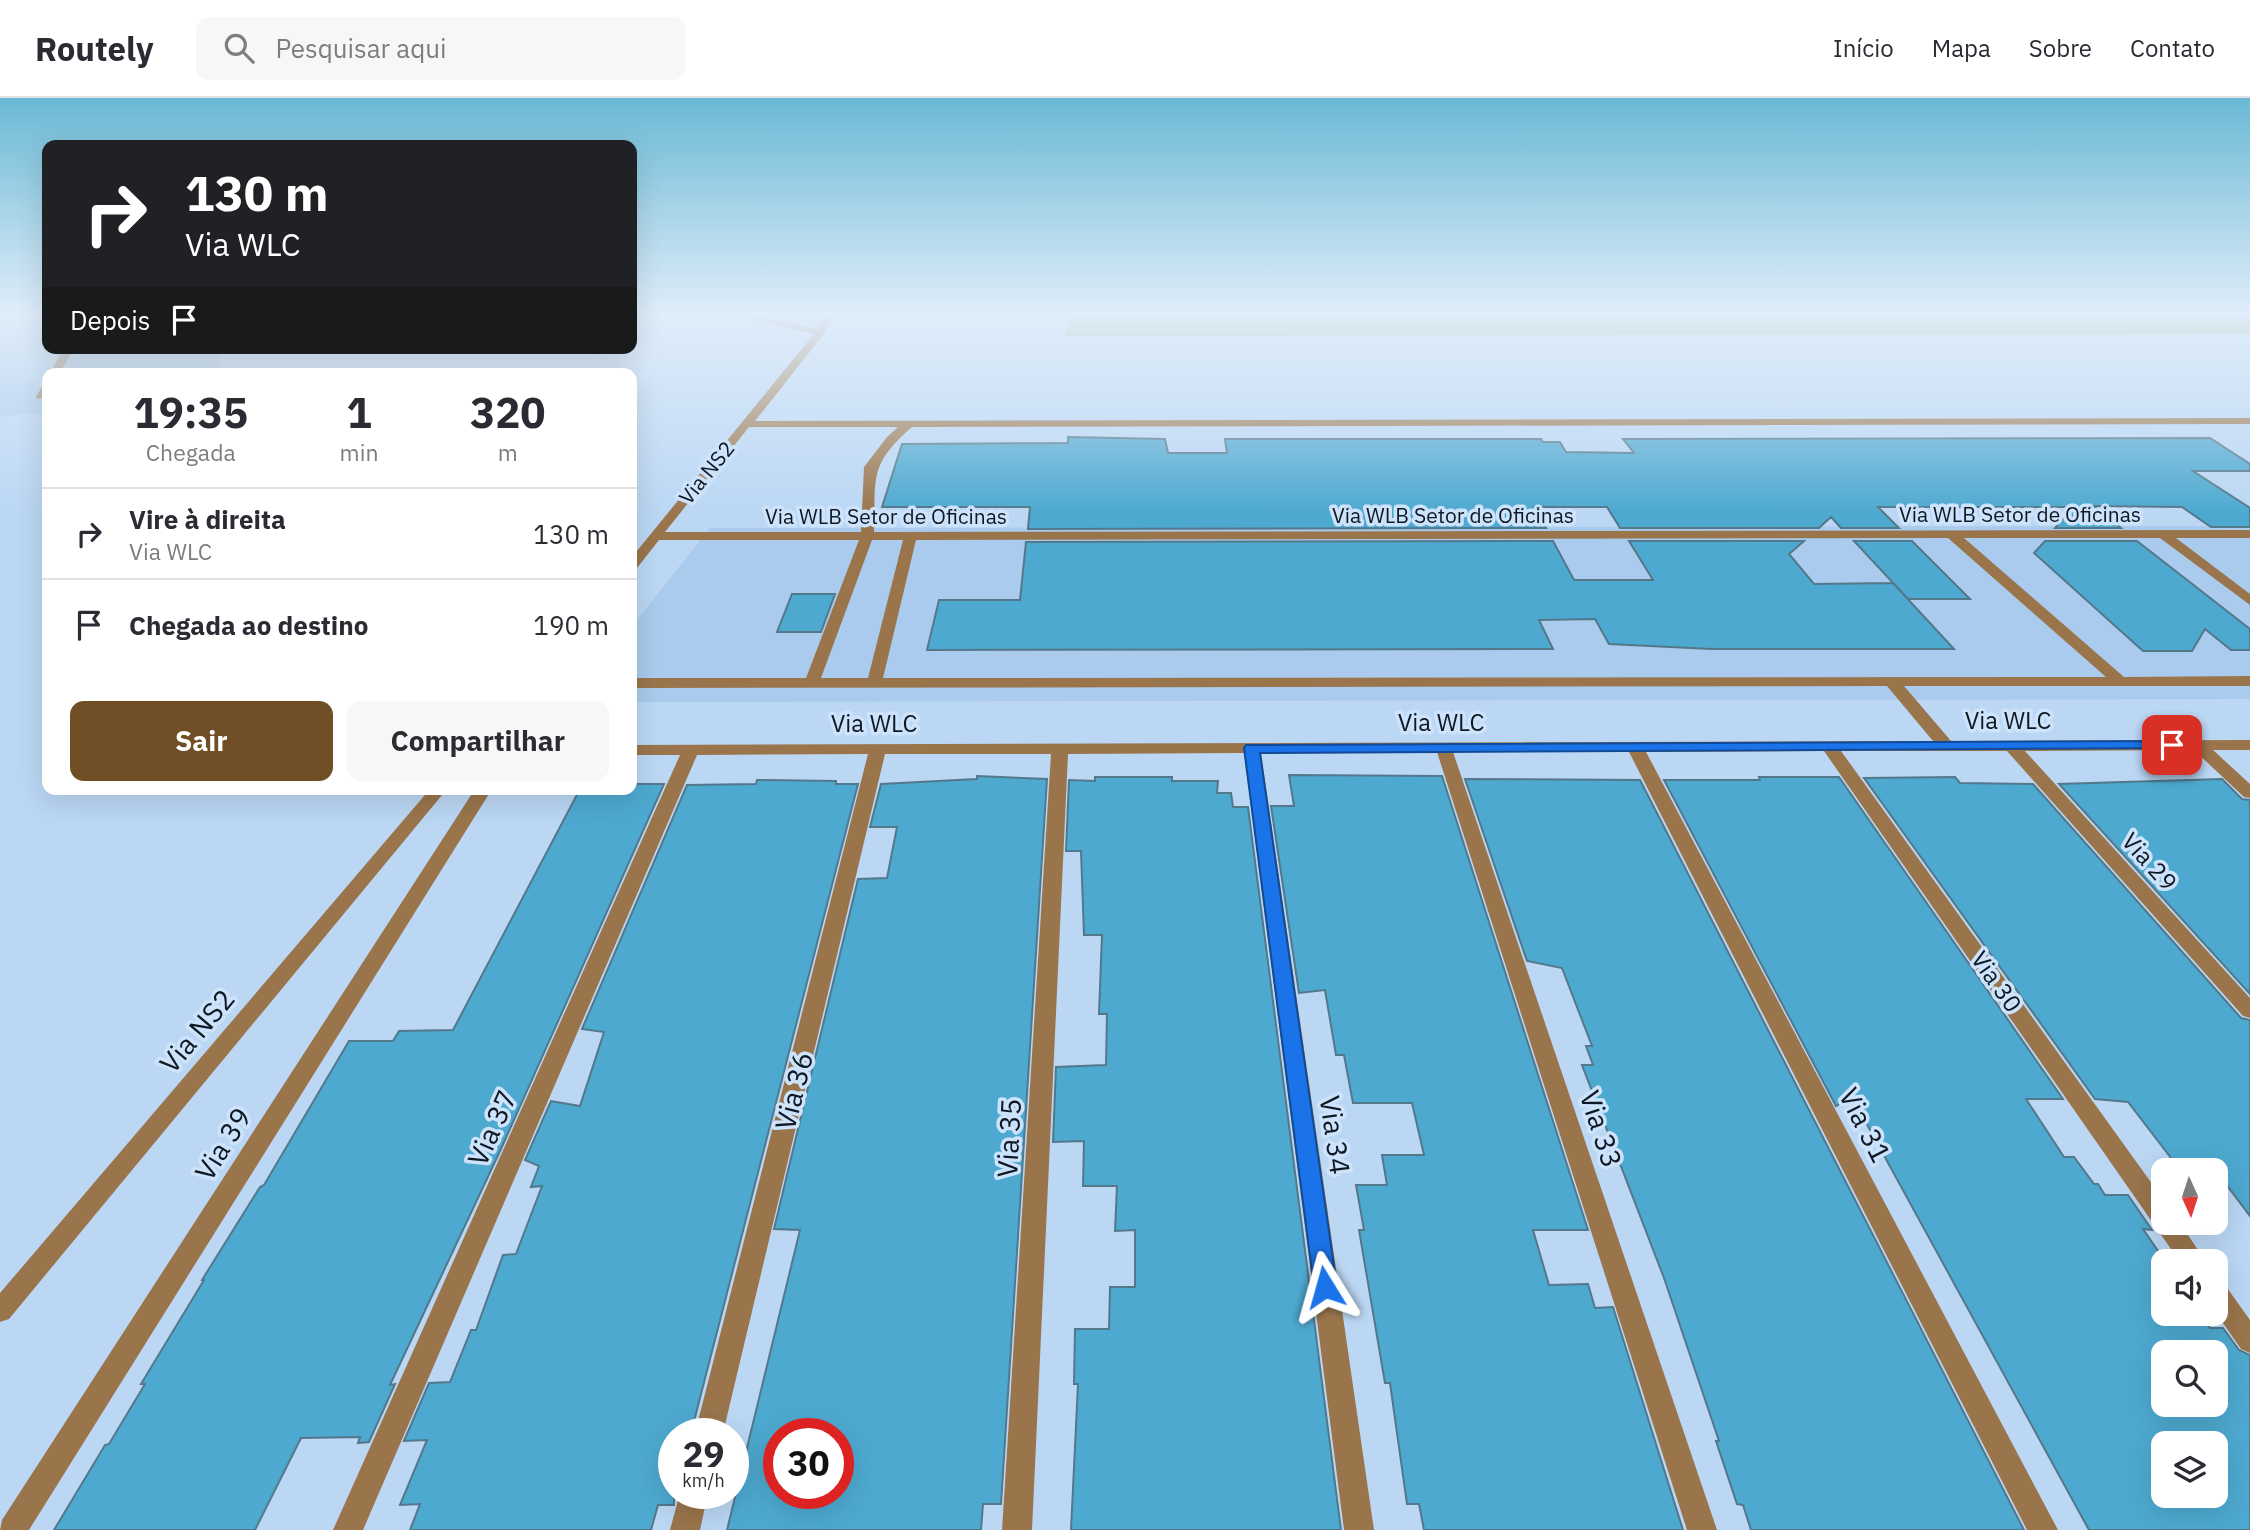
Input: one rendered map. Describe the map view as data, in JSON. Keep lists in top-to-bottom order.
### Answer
{
  "streets": {
    "street": [
      "Via NS2",
      "Via WLB Setor de Oficinas",
      "Via WLC",
      "Via 29",
      "Via 30",
      "Via 36",
      "Via 31",
      "Via 37",
      "Via 33",
      "Via 34",
      "Via 35",
      "Via 39"
    ]
  },
  "crossings": [
    ["Via NS2", "Via WLB Setor de Oficinas"],
    ["Via WLC", "Via 29"],
    ["Via WLC", "Via 30"],
    ["Via WLC", "Via 36"],
    ["Via WLC", "Via 31"],
    ["Via WLC", "Via 37"],
    ["Via WLC", "Via 33"],
    ["Via WLC", "Via 34"],
    ["Via WLC", "Via 35"]
  ],
  "north": "bottom",
  "page": {
    "header": "Routely",
    "search": "Pesquisar aqui",
    "nav": [
      "Início",
      "Mapa",
      "Sobre",
      "Contato"
    ],
    "turn": ["130 m", "Via WLC"],
    "then": "Depois",
    "eta": [
      "19:35",
      "Chegada",
      "1",
      "min",
      "320",
      "m"
    ],
    "list": [
      {
        "name": "Vire à direita",
        "note": "Via WLC",
        "value": "130 m"
      },
      {
        "name": "Chegada ao destino",
        "value": "190 m"
      }
    ],
    "buttons": ["Sair", "Compartilhar"],
    "speed": "29 km/h",
    "limit": "30"
  }
}
